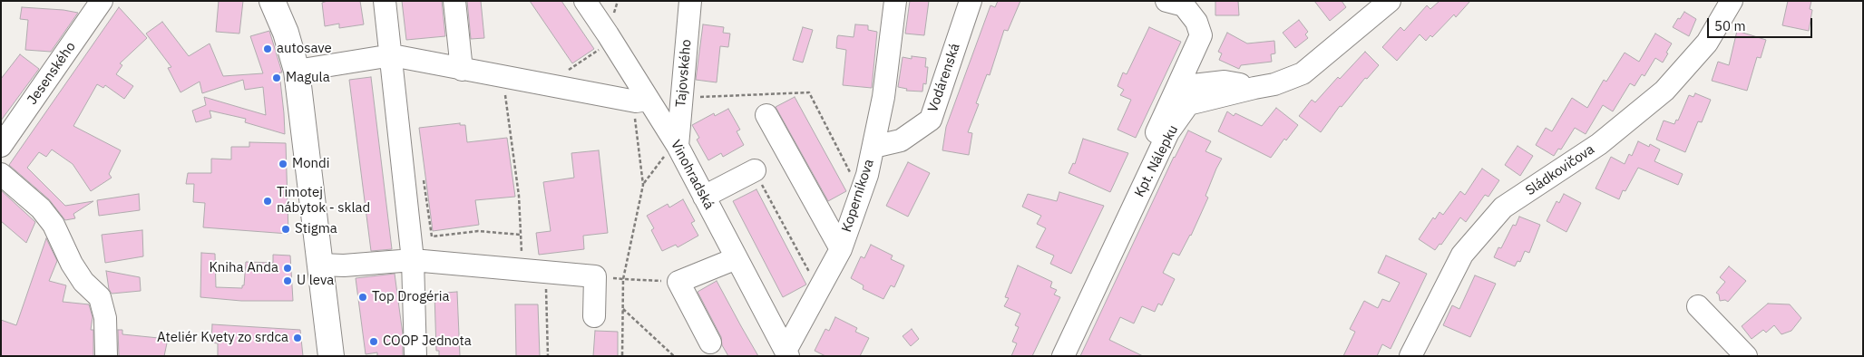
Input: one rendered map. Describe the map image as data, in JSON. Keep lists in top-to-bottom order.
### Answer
{
  "streets": {
    "street": [
      "Jesenského",
      "Tajovského",
      "Vodárenská",
      "Kpt. Nálepku",
      "Sládkovičova",
      "Vinohradská",
      "Koperníkova"
    ]
  },
  "crossings": [
    ["Tajovského", "Vinohradská"],
    ["Vodárenská", "Koperníkova"],
    ["Vinohradská", "Koperníkova"]
  ],
  "places": [
    "autosave",
    "Magula",
    "Mondi",
    "Timotej nábytok - sklad",
    "Stigma",
    "Kniha Anda",
    "U leva",
    "Top Drogéria",
    "Ateliér Kvety zo srdca",
    "COOP Jednota"
  ],
  "scale_bar": "50 m"
}
